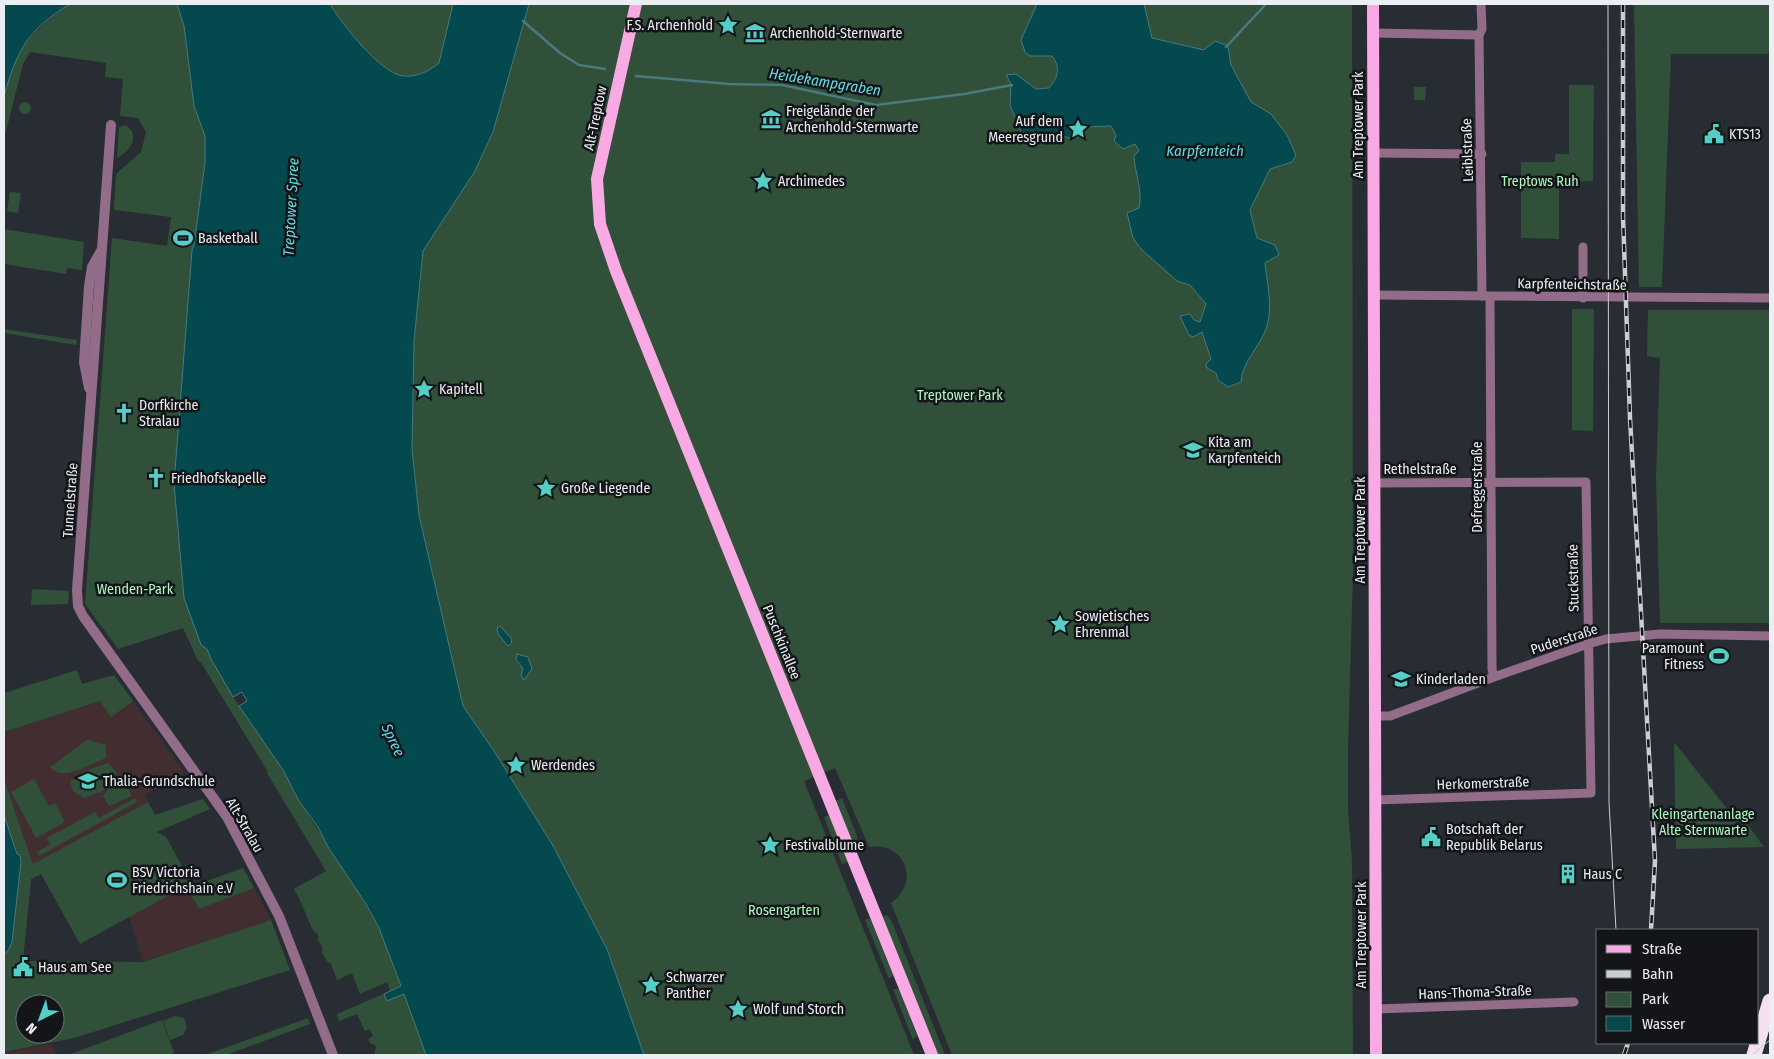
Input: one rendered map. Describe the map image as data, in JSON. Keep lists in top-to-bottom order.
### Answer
{
  "streets": {
    "main road": ["Alt-Treptow", "Am Treptower Park", "Puschkinallee"],
    "street": [
      "Leiblstraße",
      "Karpfenteichstraße",
      "Rethelstraße",
      "Defreggerstraße",
      "Tunnelstraße",
      "Stuckstraße",
      "Puderstraße",
      "Herkomerstraße",
      "Alt-Stralau",
      "Hans-Thoma-Straße"
    ]
  },
  "crossings": [
    ["Alt-Treptow", "Puschkinallee"],
    ["Am Treptower Park", "Karpfenteichstraße"],
    ["Am Treptower Park", "Rethelstraße"],
    ["Am Treptower Park", "Puderstraße"],
    ["Am Treptower Park", "Herkomerstraße"],
    ["Am Treptower Park", "Hans-Thoma-Straße"],
    ["Leiblstraße", "Karpfenteichstraße"],
    ["Leiblstraße", "Defreggerstraße"],
    ["Karpfenteichstraße", "Defreggerstraße"],
    ["Rethelstraße", "Defreggerstraße"],
    ["Rethelstraße", "Stuckstraße"],
    ["Defreggerstraße", "Puderstraße"],
    ["Tunnelstraße", "Alt-Stralau"],
    ["Stuckstraße", "Puderstraße"],
    ["Stuckstraße", "Herkomerstraße"]
  ],
  "water": [
    "Heidekampgraben",
    "Karpfenteich",
    "Treptower Spree",
    "Spree"
  ],
  "parks": [
    "Treptows Ruh",
    "Treptower Park",
    "Wenden-Park",
    "Kleingartenanlage Alte Sternwarte",
    "Rosengarten"
  ],
  "places": {
    "place": [
      "F.S. Archenhold",
      "Auf dem Meeresgrund",
      "Archimedes",
      "Kapitell",
      "Große Liegende",
      "Sowjetisches Ehrenmal",
      "Werdendes",
      "Festivalblume",
      "Schwarzer Panther",
      "Wolf und Storch"
    ],
    "museum": ["Archenhold-Sternwarte", "Freigelände der Archenhold-Sternwarte"],
    "public building": ["KTS13", "Botschaft der Republik Belarus", "Haus am See"],
    "sports": ["Basketball", "Paramount Fitness", "BSV Victoria Friedrichshain e.V"],
    "church": ["Dorfkirche Stralau", "Friedhofskapelle"],
    "school or university": ["Kita am Karpfenteich", "Kinderladen", "Thalia-Grundschule"],
    "building": ["Haus C"]
  },
  "legend": [
    "Straße",
    "Bahn",
    "Park",
    "Wasser"
  ],
  "north": "bottom left"
}
